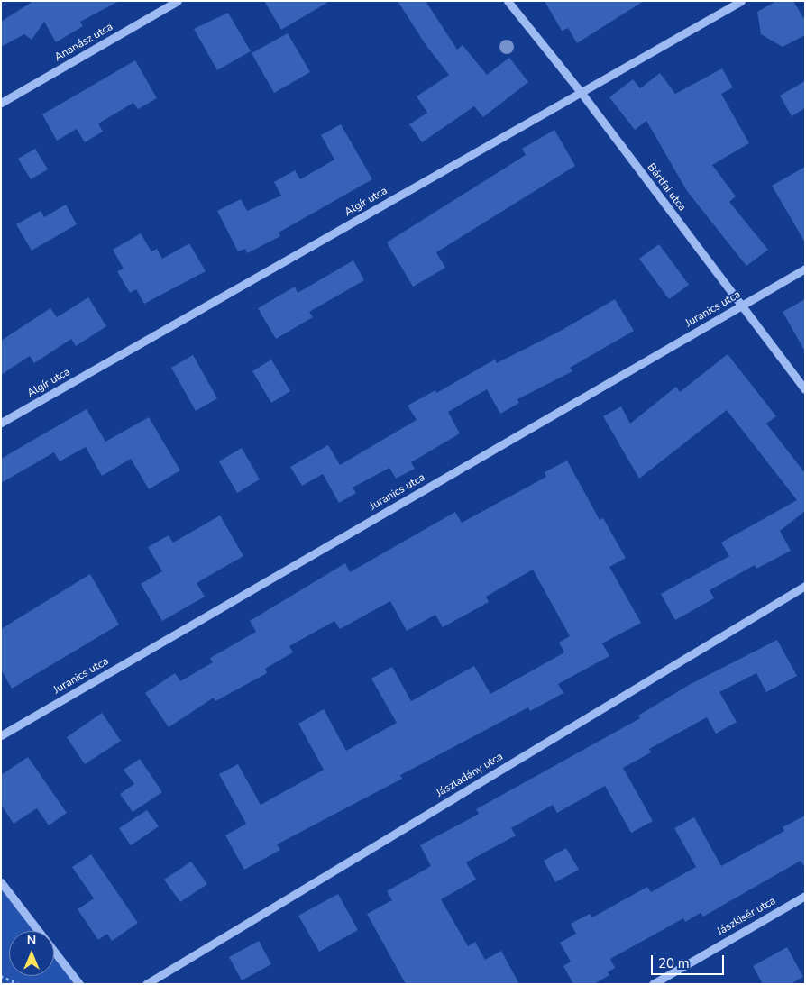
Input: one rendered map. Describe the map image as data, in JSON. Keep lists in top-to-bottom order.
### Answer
{
  "streets": {
    "street": [
      "Ananász utca",
      "Bártfai utca",
      "Algír utca",
      "Juranics utca",
      "Jászladány utca",
      "Jászkisér utca"
    ]
  },
  "crossings": [
    ["Bártfai utca", "Algír utca"],
    ["Bártfai utca", "Juranics utca"]
  ],
  "scale_bar": "20 m",
  "north": "top"
}
